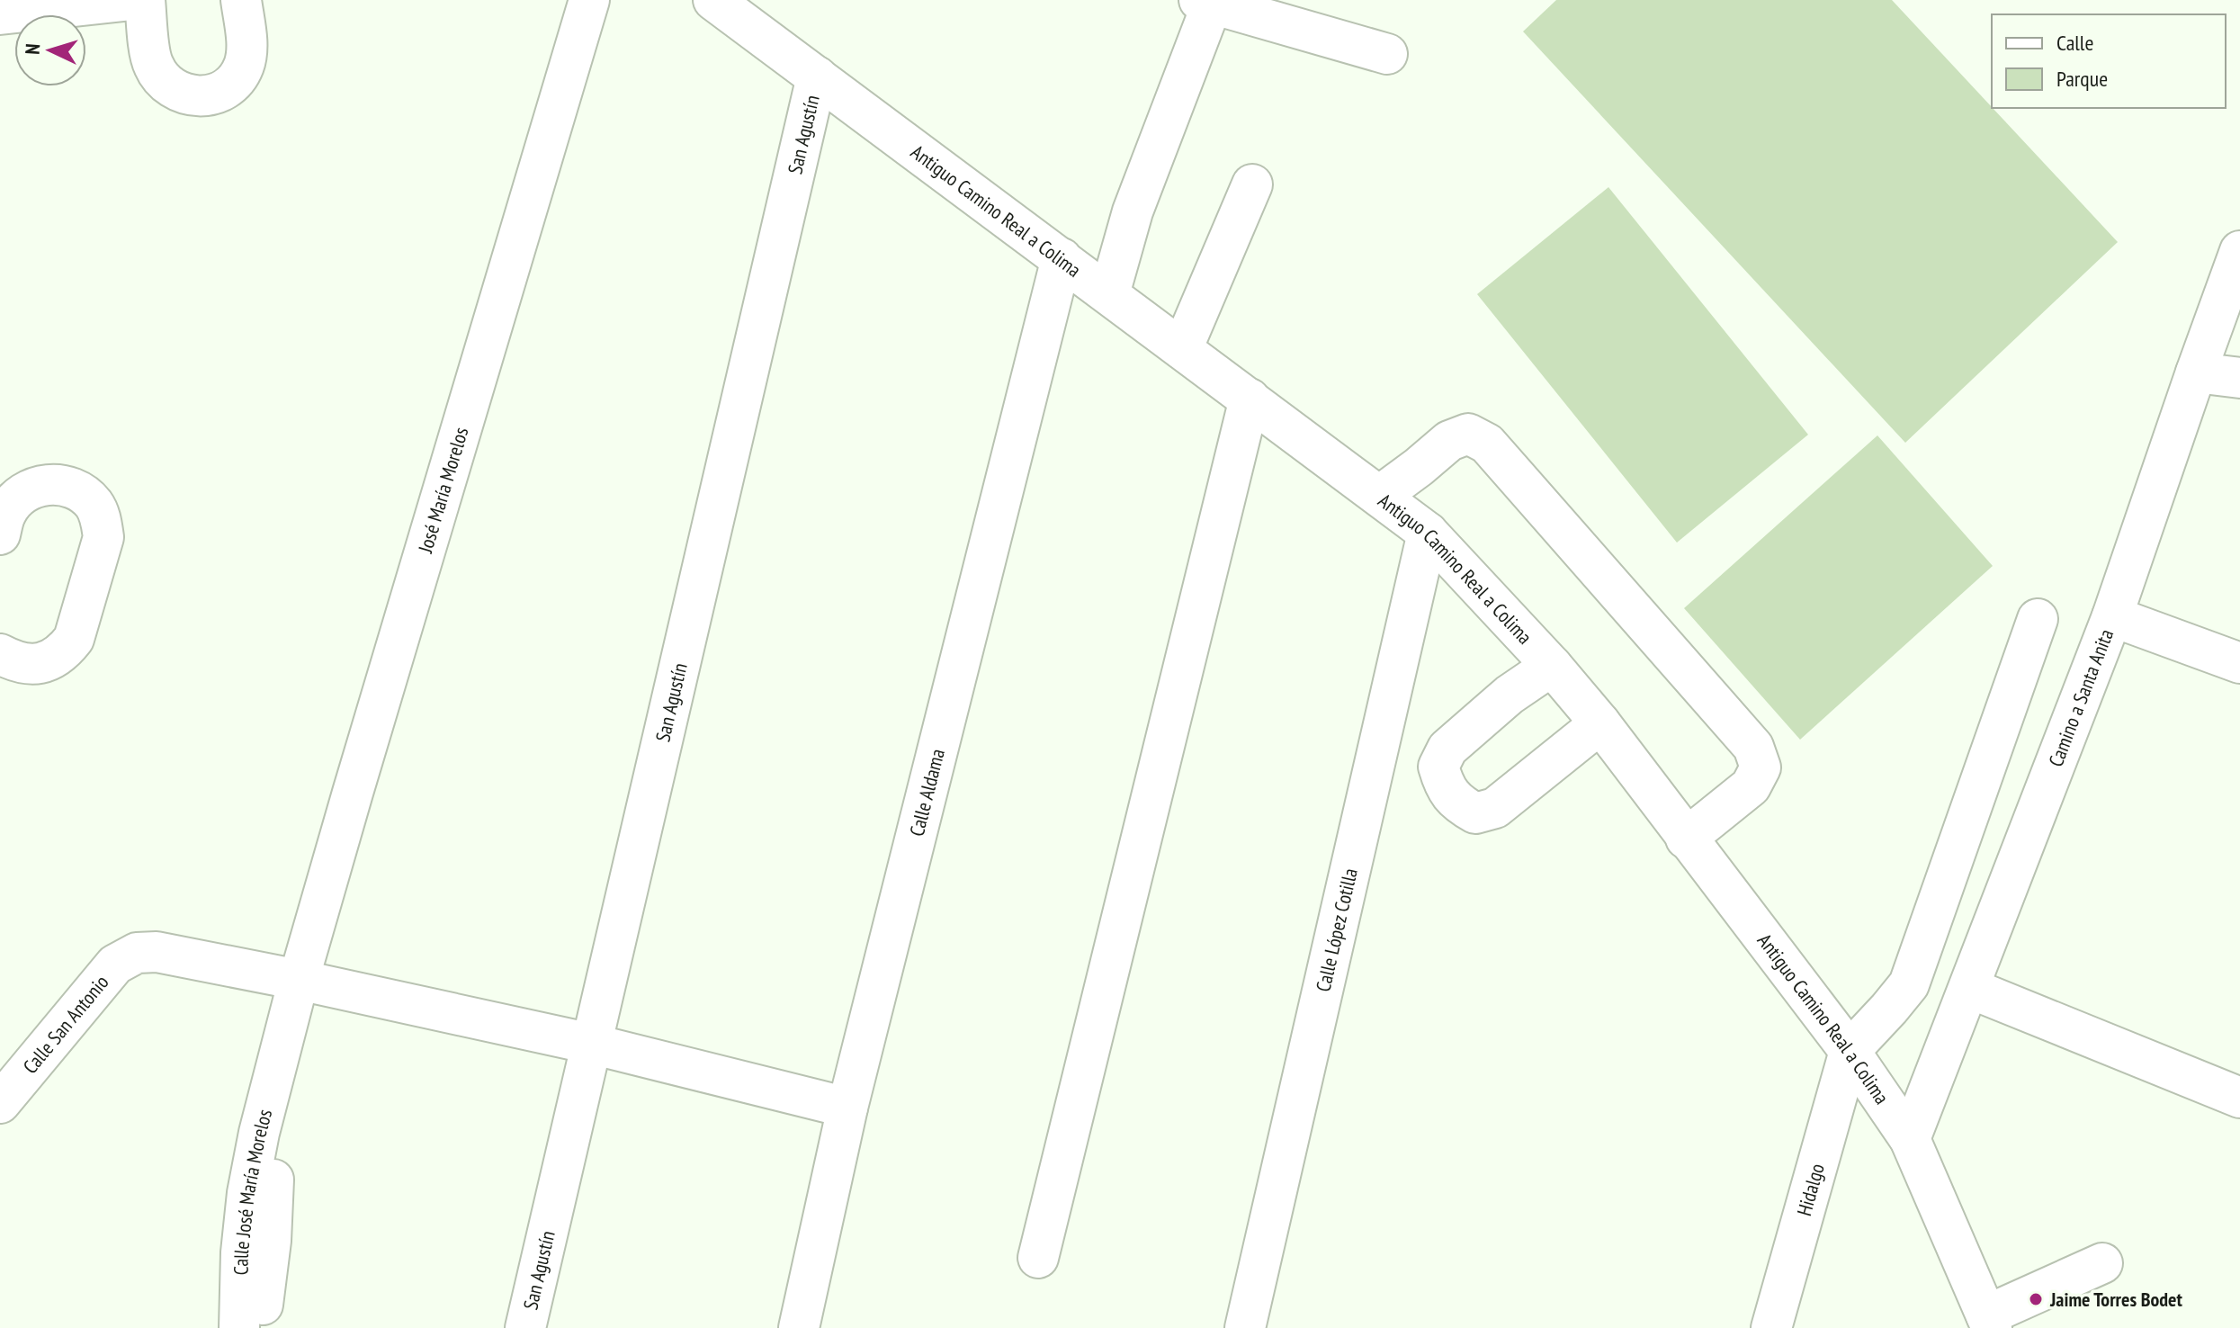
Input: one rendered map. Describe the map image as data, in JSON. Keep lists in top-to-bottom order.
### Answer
{
  "streets": {
    "street": [
      "San Agustín",
      "Antiguo Camino Real a Colima",
      "José María Morelos",
      "Camino a Santa Anita",
      "Calle Aldama",
      "Calle López Cotilla",
      "Calle San Antonio",
      "Hidalgo",
      "Calle José María Morelos"
    ]
  },
  "crossings": [
    ["San Agustín", "Antiguo Camino Real a Colima"],
    ["Antiguo Camino Real a Colima", "Camino a Santa Anita"],
    ["Antiguo Camino Real a Colima", "Calle Aldama"],
    ["Antiguo Camino Real a Colima", "Calle López Cotilla"],
    ["Antiguo Camino Real a Colima", "Hidalgo"],
    ["José María Morelos", "Calle San Antonio"],
    ["José María Morelos", "Calle José María Morelos"],
    ["Calle San Antonio", "Calle José María Morelos"]
  ],
  "places": ["Jaime Torres Bodet"],
  "legend": ["Calle", "Parque"],
  "north": "left"
}
